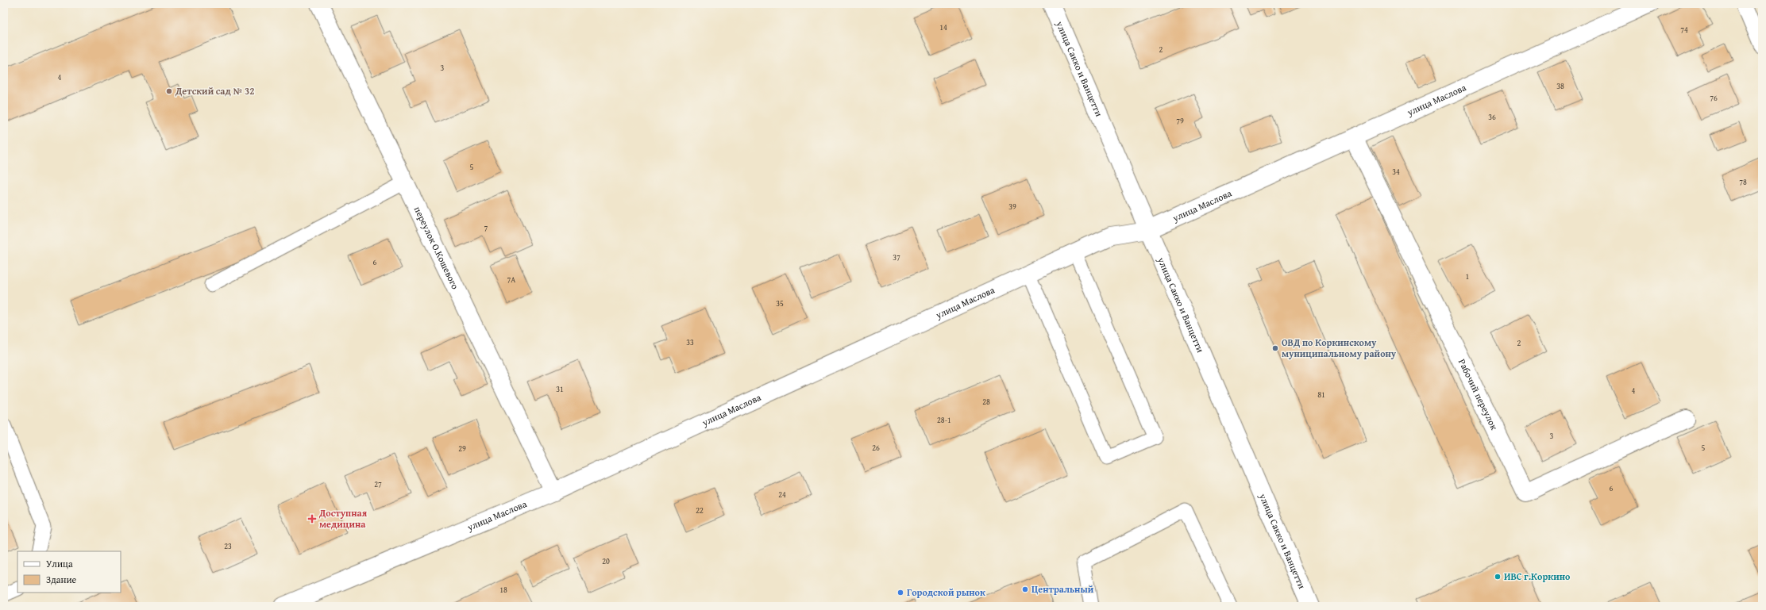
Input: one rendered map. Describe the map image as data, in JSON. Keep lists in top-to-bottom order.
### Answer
{
  "streets": {
    "street": [
      "улица Сакко и Ванцетти",
      "улица Маслова",
      "переулок О.Кошевого",
      "Рабочий переулок"
    ]
  },
  "crossings": [
    ["улица Сакко и Ванцетти", "улица Маслова"],
    ["улица Маслова", "переулок О.Кошевого"],
    ["улица Маслова", "Рабочий переулок"]
  ],
  "places": {
    "other": [
      "Детский сад № 32",
      "ОВД по Коркинскому муниципальному району",
      "ИВС г.Коркино",
      "Центральный",
      "Городской рынок"
    ],
    "health": ["Доступная медицина"]
  },
  "house_numbers": [
    "14",
    "74",
    "2",
    "3",
    "4",
    "38",
    "76",
    "36",
    "79",
    "5",
    "34",
    "78",
    "39",
    "7",
    "37",
    "6",
    "1",
    "7А",
    "35",
    "33",
    "2",
    "31",
    "4",
    "81",
    "28",
    "28-1",
    "3",
    "26",
    "5",
    "29",
    "27",
    "6",
    "24",
    "22",
    "23",
    "20",
    "18"
  ],
  "legend": ["Улица", "Здание"]
}
